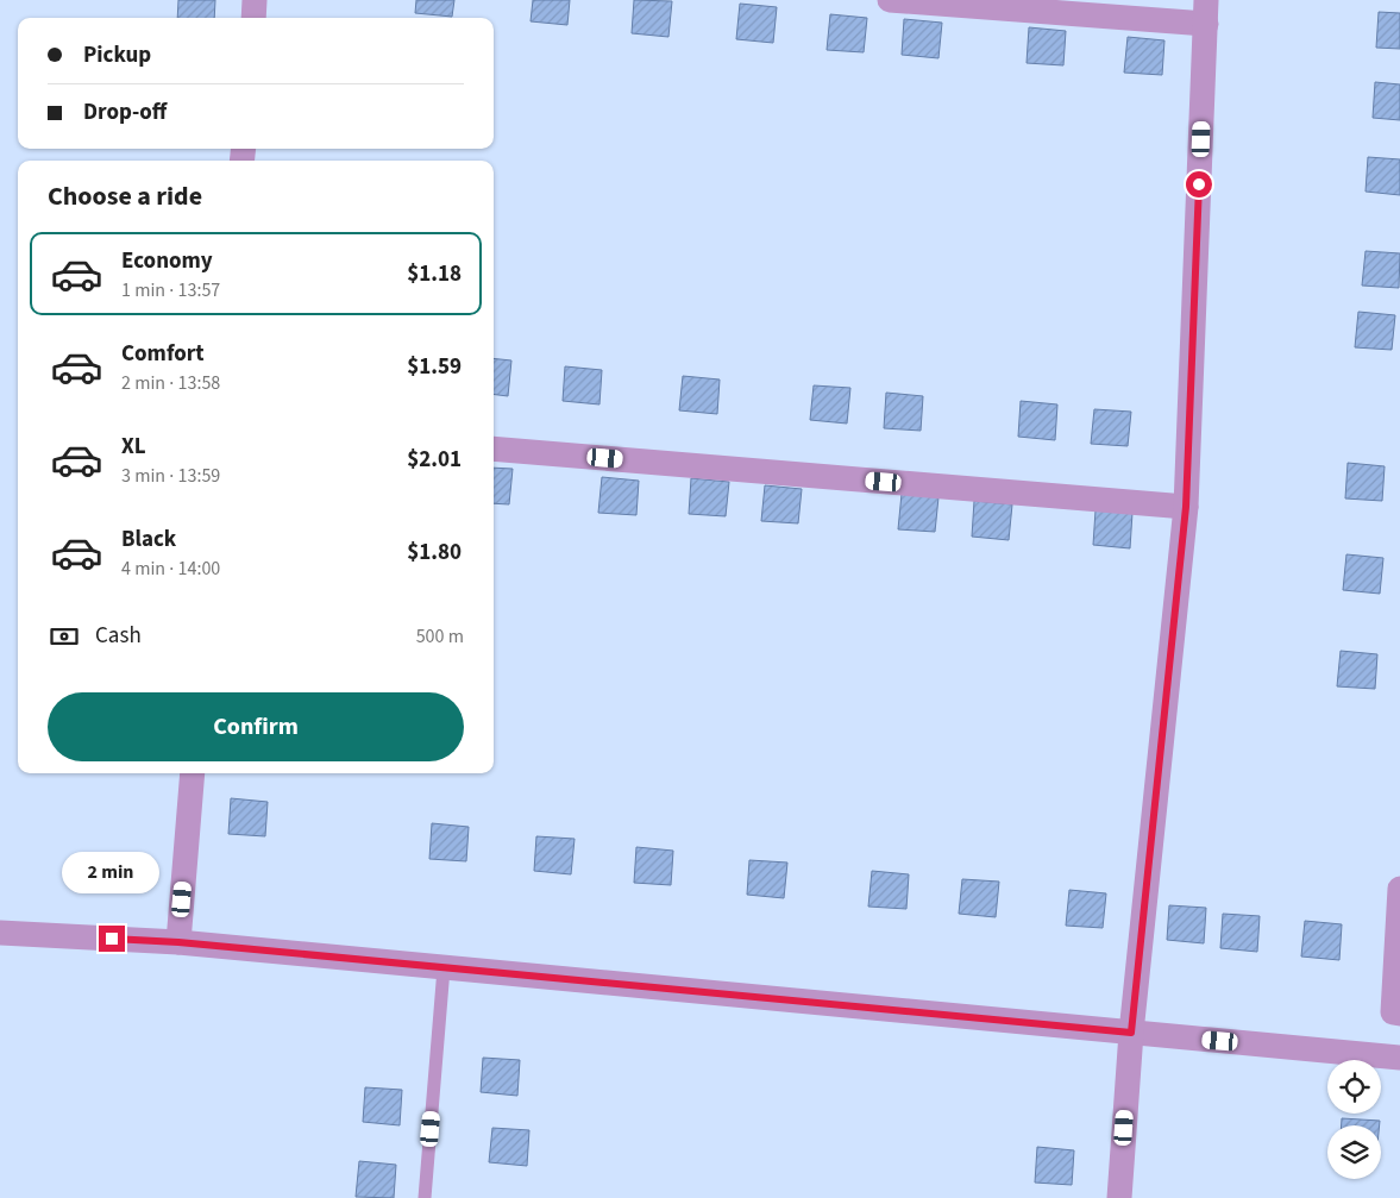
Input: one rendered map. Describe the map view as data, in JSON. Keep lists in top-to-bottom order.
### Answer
{
  "page": {
    "banner": ["Pickup", "Drop-off"],
    "heading": "Choose a ride",
    "list": [
      {
        "name": "Economy",
        "note": "1 min · 13:57",
        "value": "$1.18"
      },
      {
        "name": "Comfort",
        "note": "2 min · 13:58",
        "value": "$1.59"
      },
      {
        "name": "XL",
        "note": "3 min · 13:59",
        "value": "$2.01"
      },
      {
        "name": "Black",
        "note": "4 min · 14:00",
        "value": "$1.80"
      }
    ],
    "pay": ["Cash", "500 m"],
    "buttons": "Confirm",
    "bubble": "2 min"
  }
}
